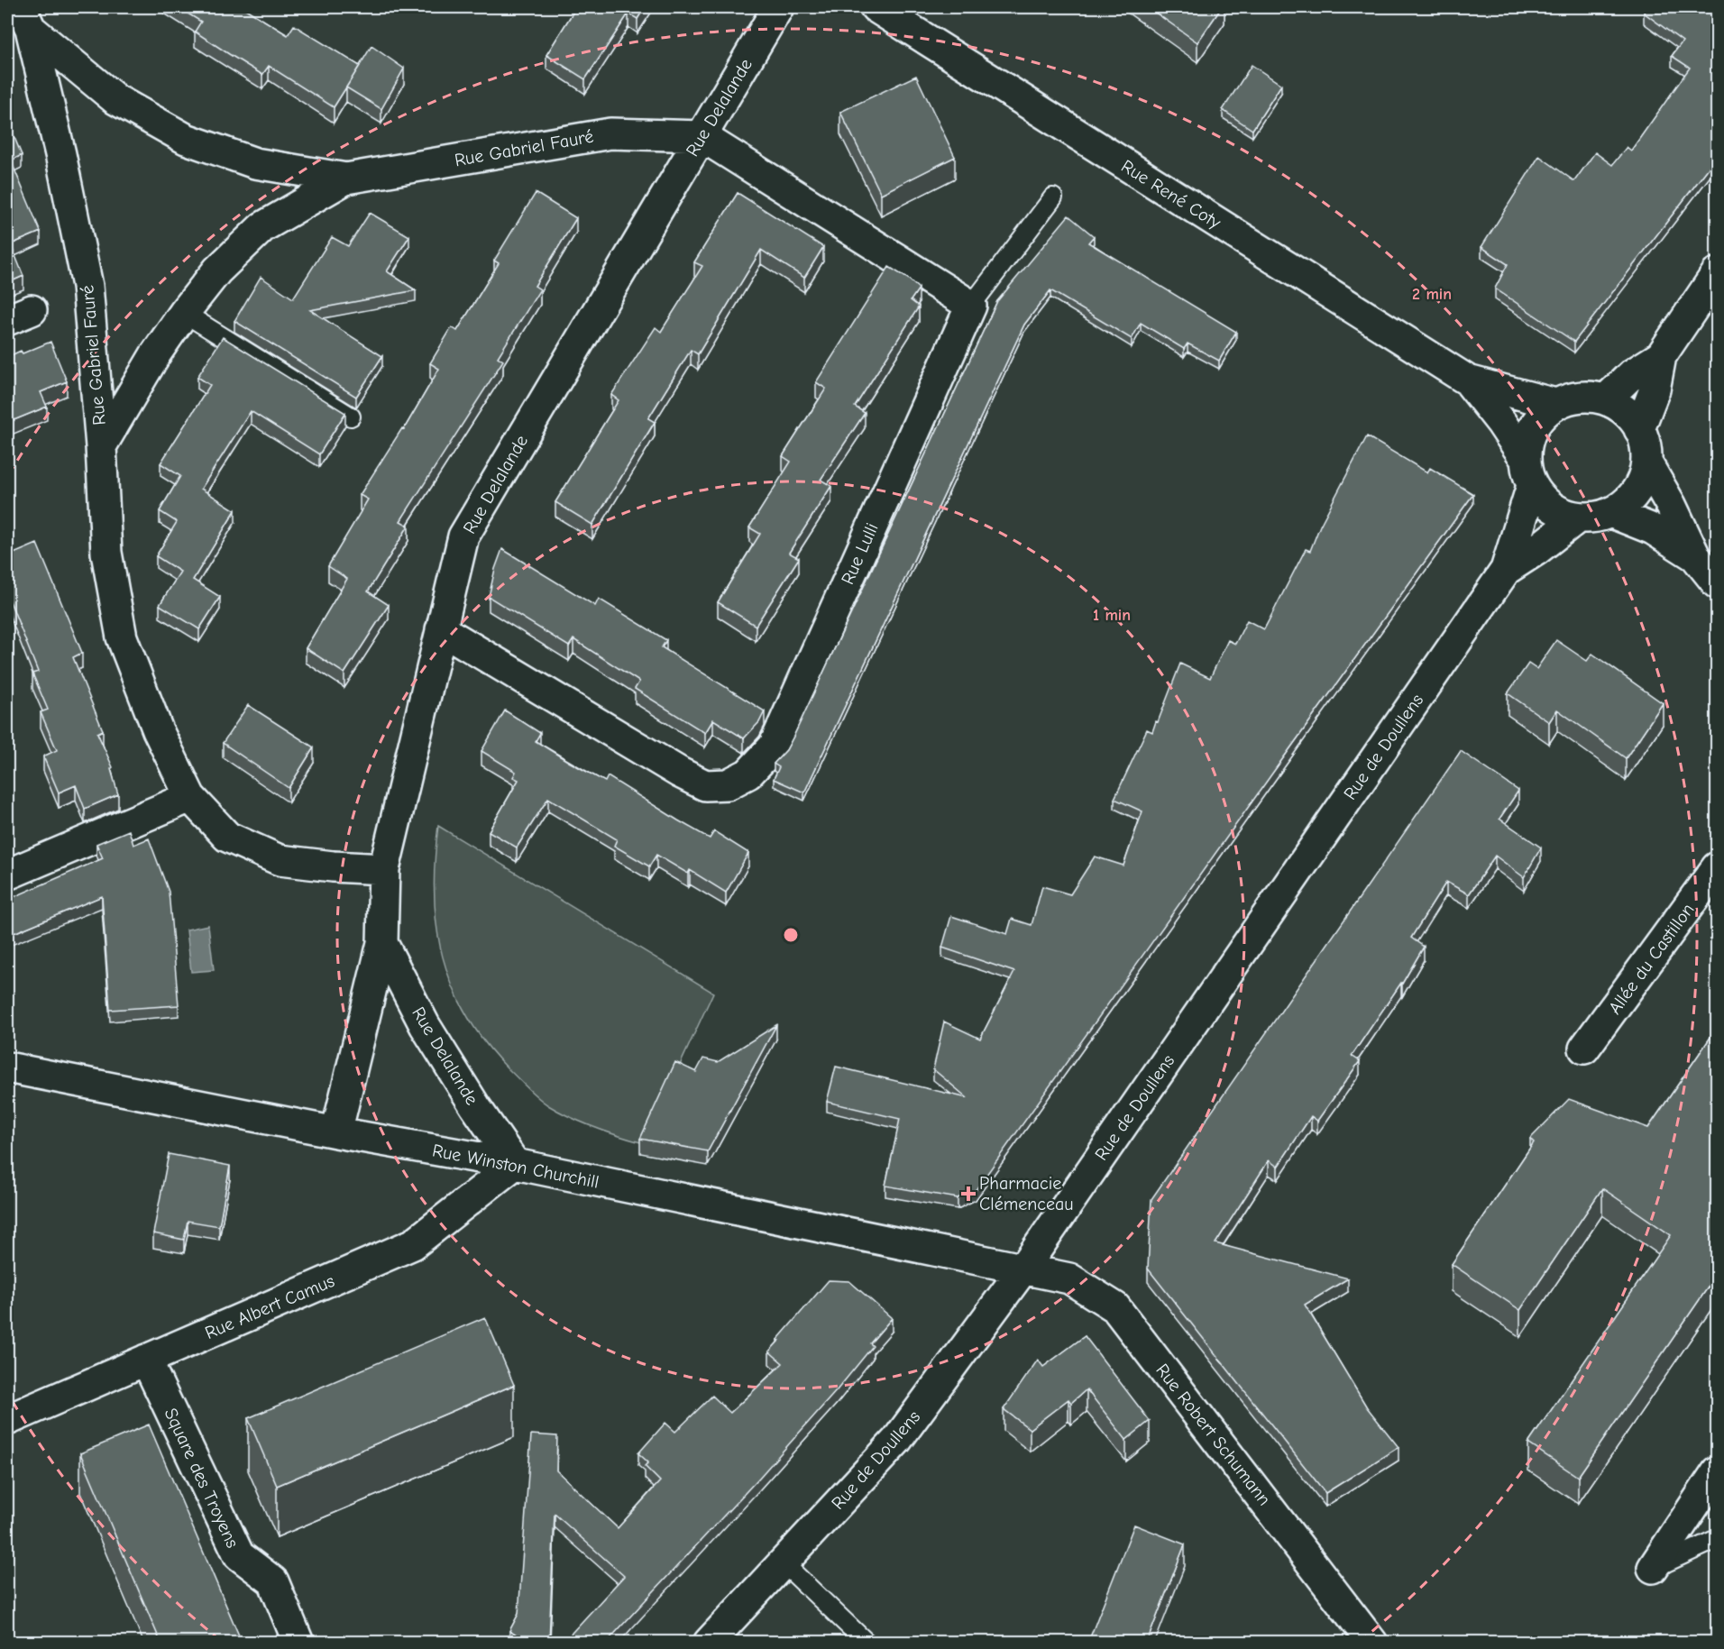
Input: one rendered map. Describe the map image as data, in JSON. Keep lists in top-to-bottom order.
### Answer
{
  "streets": {
    "street": [
      "Rue Delalande",
      "Rue Gabriel Fauré",
      "Rue René Coty",
      "Rue Lulli",
      "Rue de Doullens",
      "Allée du Castillon",
      "Rue Winston Churchill",
      "Rue Albert Camus",
      "Rue Robert Schumann",
      "Square des Troyens"
    ]
  },
  "crossings": [
    ["Rue Delalande", "Rue Gabriel Fauré"],
    ["Rue Delalande", "Rue Lulli"],
    ["Rue Delalande", "Rue Winston Churchill"],
    ["Rue Delalande", "Rue Albert Camus"],
    ["Rue René Coty", "Rue de Doullens"],
    ["Rue de Doullens", "Rue Winston Churchill"],
    ["Rue de Doullens", "Rue Robert Schumann"],
    ["Rue Winston Churchill", "Rue Albert Camus"],
    ["Rue Winston Churchill", "Rue Robert Schumann"],
    ["Rue Albert Camus", "Square des Troyens"]
  ],
  "places": {
    "health": ["Pharmacie Clémenceau"]
  },
  "rings": ["2 min", "1 min"]
}
